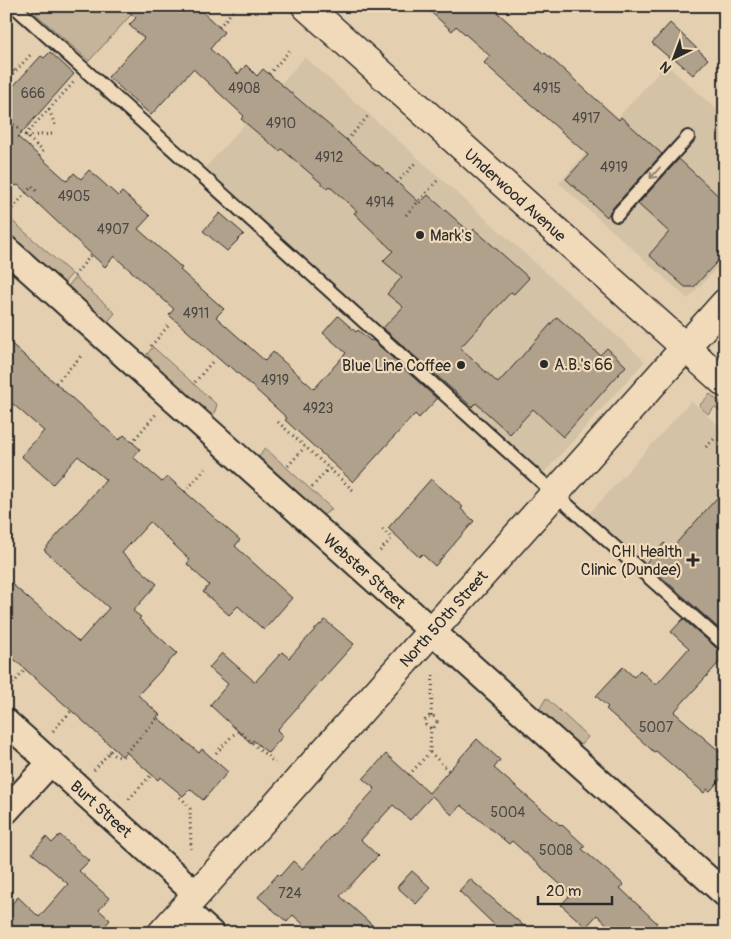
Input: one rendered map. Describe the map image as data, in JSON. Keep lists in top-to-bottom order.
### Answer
{
  "streets": {
    "street": [
      "Underwood Avenue",
      "Webster Street",
      "North 50th Street",
      "Burt Street"
    ]
  },
  "crossings": [
    ["Underwood Avenue", "North 50th Street"],
    ["Webster Street", "North 50th Street"],
    ["North 50th Street", "Burt Street"]
  ],
  "places": {
    "other": ["Mark's", "A.B.'s 66", "Blue Line Coffee"],
    "health": ["CHI Health Clinic (Dundee)"]
  },
  "house_numbers": [
    "4908",
    "4915",
    "666",
    "4917",
    "4910",
    "4912",
    "4919",
    "4905",
    "4914",
    "4907",
    "4911",
    "4919",
    "4923",
    "5007",
    "5004",
    "5008",
    "724"
  ],
  "scale_bar": "20 m",
  "north": "bottom left"
}
